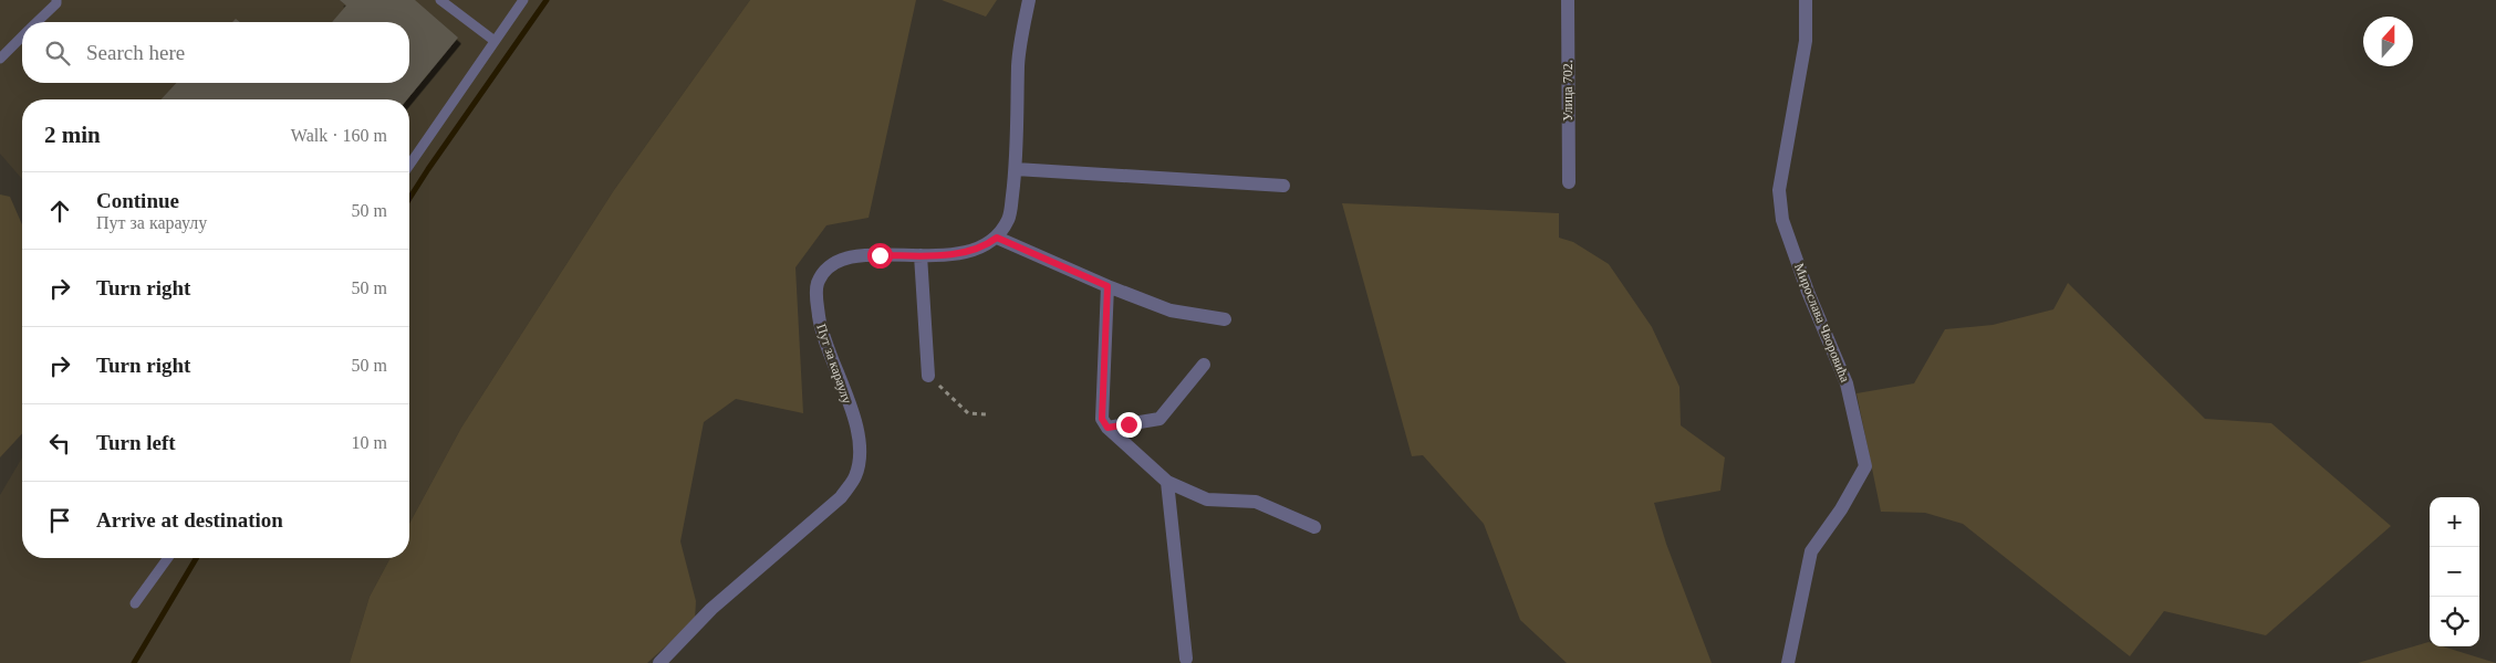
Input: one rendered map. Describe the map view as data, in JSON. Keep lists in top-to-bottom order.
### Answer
{
  "streets": {
    "street": ["Улица 702.", "Мирослава Чворовића", "Пут за караулу"]
  },
  "north": "top",
  "page": {
    "search": "Search here",
    "heading": ["2 min", "Walk · 160 m"],
    "list": [
      ["Continue", "Пут за караулу", "50 m"],
      ["Turn right", "50 m"],
      ["Turn right", "50 m"],
      ["Turn left", "10 m"],
      "Arrive at destination"
    ],
    "map_buttons": ["+", "−"]
  }
}
